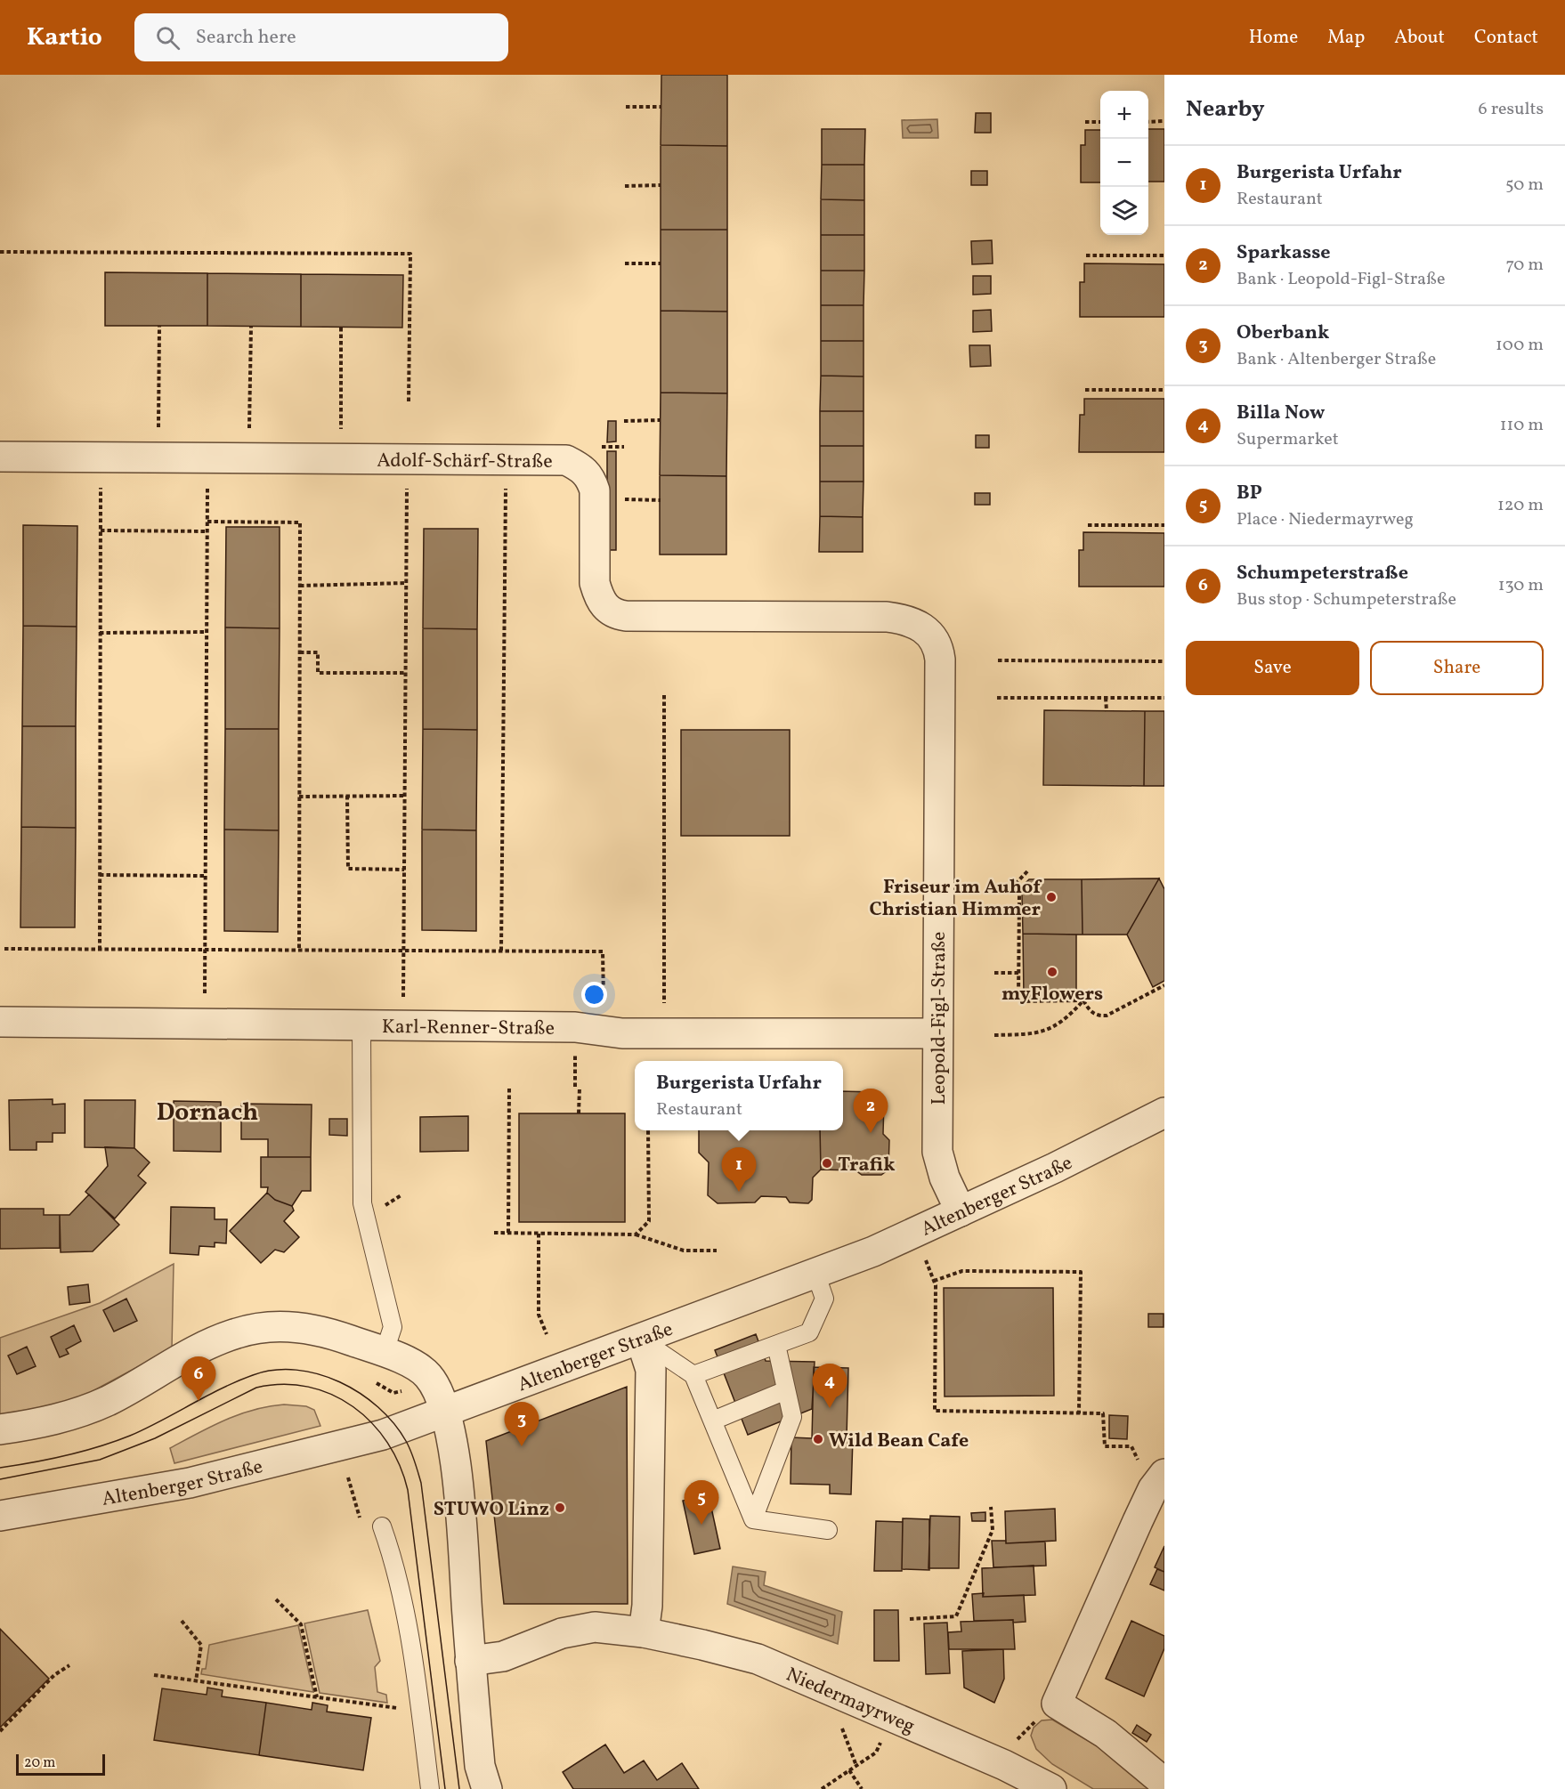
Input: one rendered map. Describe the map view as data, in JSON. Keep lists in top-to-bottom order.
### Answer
{
  "streets": {
    "street": [
      "Adolf-Schärf-Straße",
      "Leopold-Figl-Straße",
      "Karl-Renner-Straße",
      "Altenberger Straße",
      "Niedermayrweg"
    ]
  },
  "crossings": [
    ["Adolf-Schärf-Straße", "Leopold-Figl-Straße"],
    ["Leopold-Figl-Straße", "Karl-Renner-Straße"],
    ["Leopold-Figl-Straße", "Altenberger Straße"]
  ],
  "districts": ["Dornach"],
  "places": [
    "Friseur im Auhof Christian Himmer",
    "myFlowers",
    "Trafik",
    "Wild Bean Cafe",
    "STUWO Linz"
  ],
  "scale_bar": "20 m",
  "page": {
    "header": "Kartio",
    "search": "Search here",
    "nav": [
      "Home",
      "Map",
      "About",
      "Contact"
    ],
    "heading": ["Nearby", "6 results"],
    "map_buttons": ["+", "−"],
    "list": [
      {
        "mark": "1",
        "name": "Burgerista Urfahr",
        "note": "Restaurant",
        "value": "50 m"
      },
      {
        "mark": "2",
        "name": "Sparkasse",
        "note": "Bank · Leopold-Figl-Straße",
        "value": "70 m"
      },
      {
        "mark": "3",
        "name": "Oberbank",
        "note": "Bank · Altenberger Straße",
        "value": "100 m"
      },
      {
        "mark": "4",
        "name": "Billa Now",
        "note": "Supermarket",
        "value": "110 m"
      },
      {
        "mark": "5",
        "name": "BP",
        "note": "Place · Niedermayrweg",
        "value": "120 m"
      },
      {
        "mark": "6",
        "name": "Schumpeterstraße",
        "note": "Bus stop · Schumpeterstraße",
        "value": "130 m"
      }
    ],
    "buttons": ["Save", "Share"],
    "popup": ["Burgerista Urfahr", "Restaurant"],
    "pins": [
      "2",
      "1",
      "6",
      "4",
      "3",
      "5"
    ],
    "scale": "20 m"
  }
}
